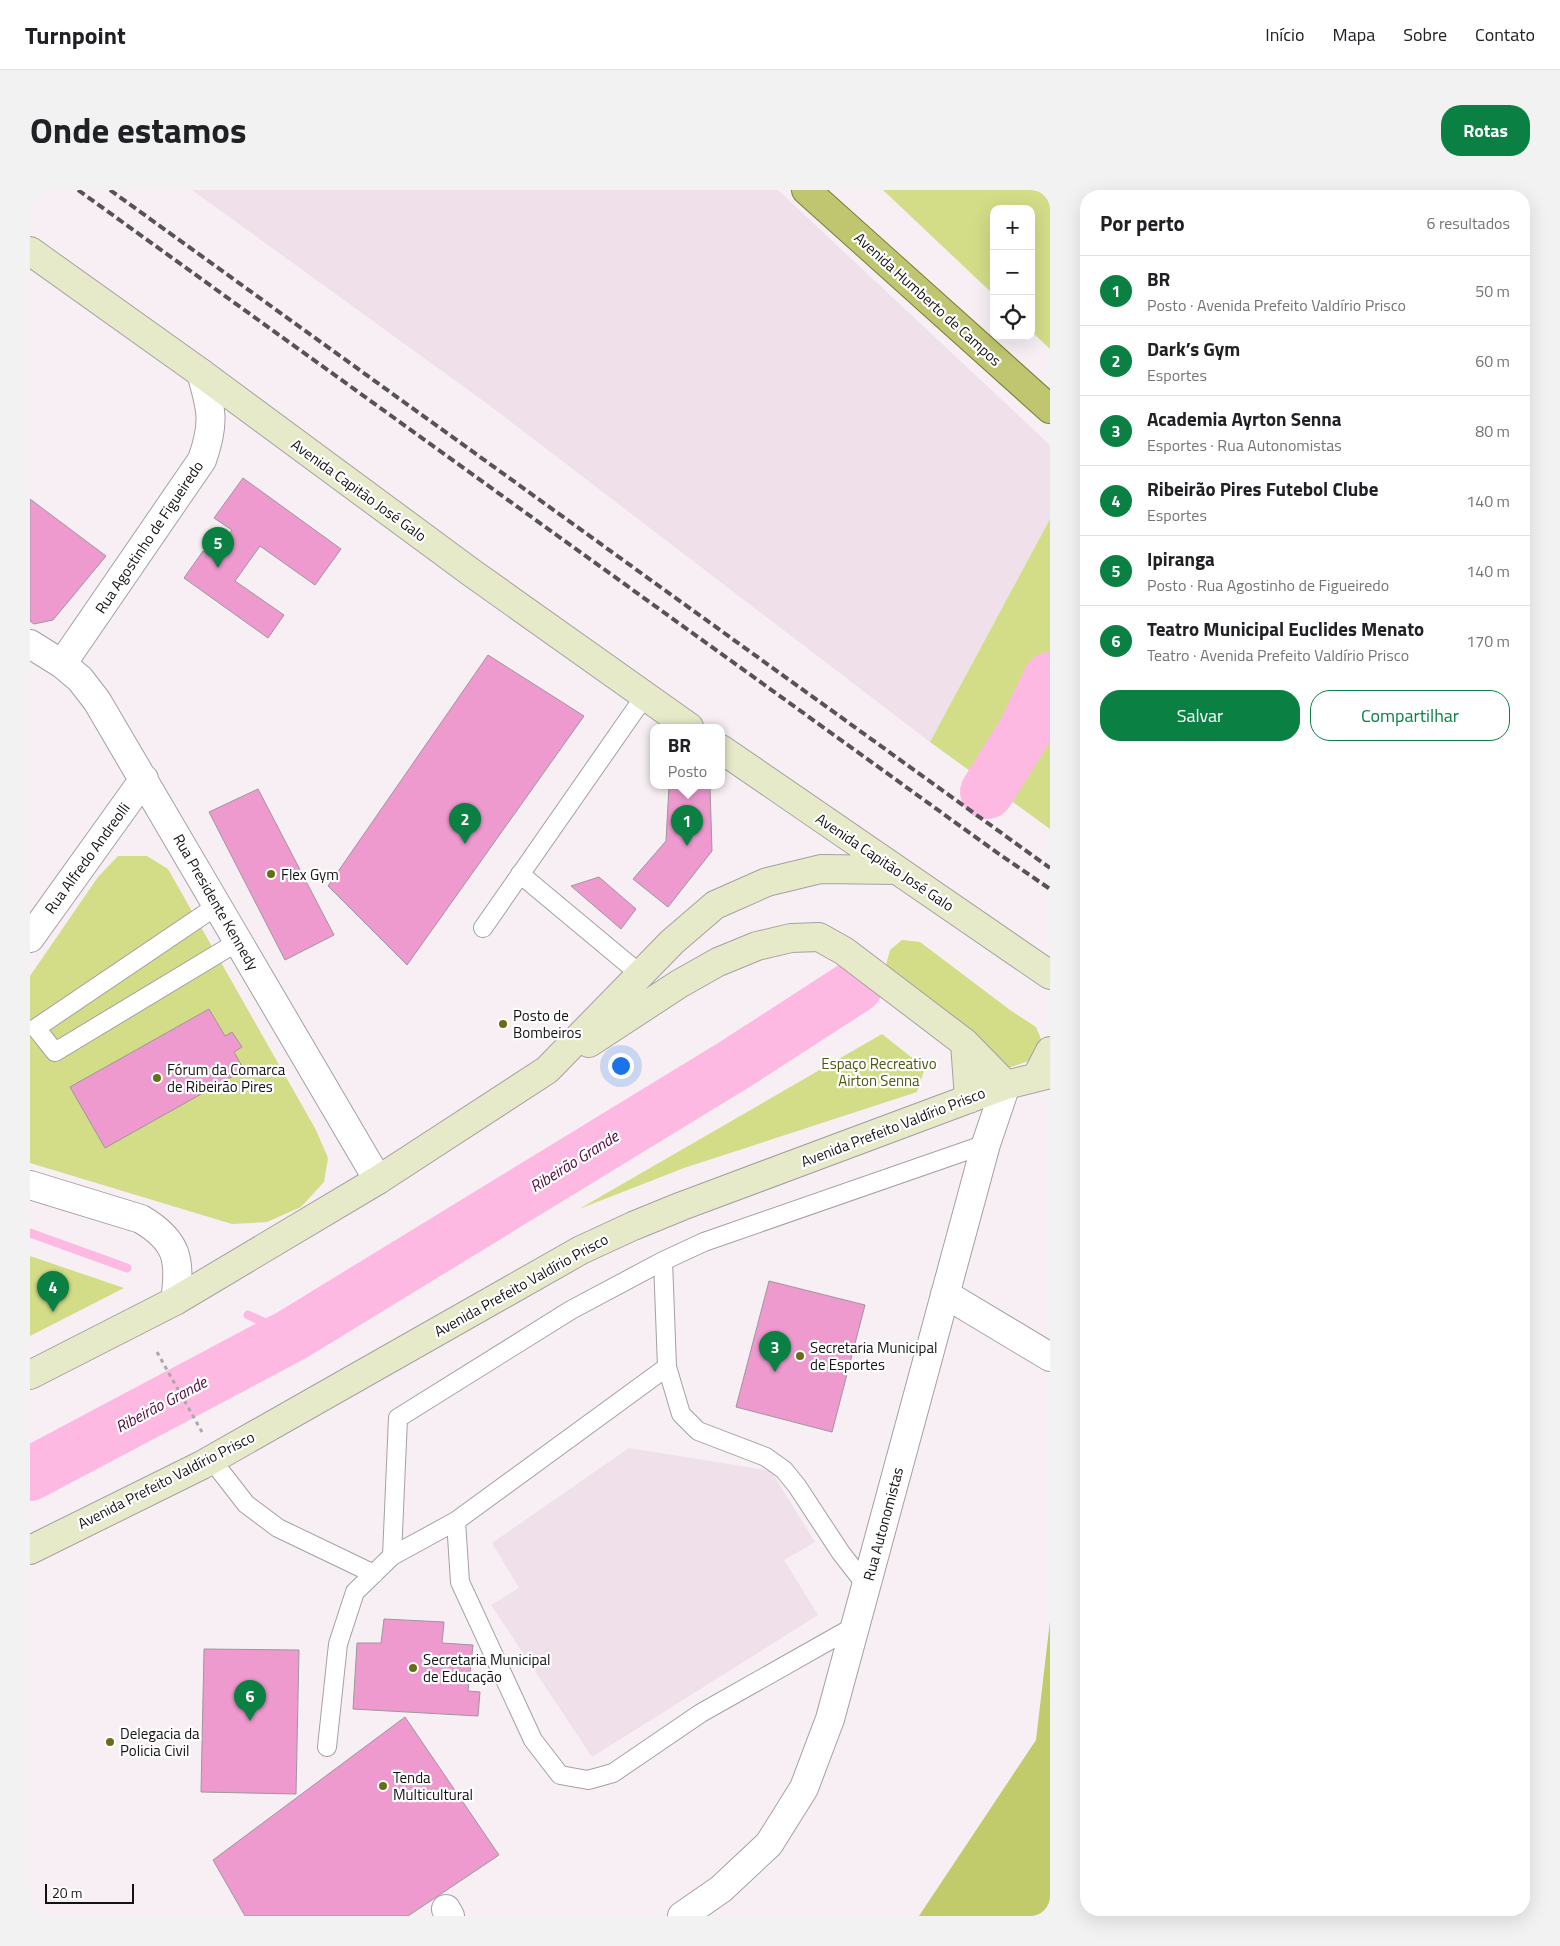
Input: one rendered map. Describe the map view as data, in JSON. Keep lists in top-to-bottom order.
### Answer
{
  "streets": {
    "highway": ["Avenida Humberto de Campos"],
    "main road": ["Avenida Capitão José Galo", "Avenida Prefeito Valdírio Prisco"],
    "street": [
      "Rua Agostinho de Figueiredo",
      "Rua Alfredo Andreolli",
      "Rua Presidente Kennedy",
      "Rua Autonomistas"
    ]
  },
  "crossings": [
    ["Avenida Capitão José Galo", "Rua Agostinho de Figueiredo"],
    ["Rua Agostinho de Figueiredo", "Rua Presidente Kennedy"],
    ["Rua Alfredo Andreolli", "Rua Presidente Kennedy"],
    ["Avenida Prefeito Valdírio Prisco", "Rua Autonomistas"]
  ],
  "water": ["Ribeirão Grande"],
  "parks": ["Espaço Recreativo Airton Senna"],
  "places": [
    "Flex Gym",
    "Posto de Bombeiros",
    "Fórum da Comarca de Ribeirão Pires",
    "Secretaria Municipal de Esportes",
    "Secretaria Municipal de Educação",
    "Delegacia da Policia Civil",
    "Tenda Multicultural"
  ],
  "scale_bar": "20 m",
  "page": {
    "header": "Turnpoint",
    "nav": [
      "Início",
      "Mapa",
      "Sobre",
      "Contato"
    ],
    "title": "Onde estamos",
    "buttons": [
      "Rotas",
      ["Salvar", "Compartilhar"]
    ],
    "heading": ["Por perto", "6 resultados"],
    "map_buttons": ["+", "−"],
    "list": [
      {
        "mark": "1",
        "name": "BR",
        "note": "Posto · Avenida Prefeito Valdírio Prisco",
        "value": "50 m"
      },
      {
        "mark": "2",
        "name": "Dark’s Gym",
        "note": "Esportes",
        "value": "60 m"
      },
      {
        "mark": "3",
        "name": "Academia Ayrton Senna",
        "note": "Esportes · Rua Autonomistas",
        "value": "80 m"
      },
      {
        "mark": "4",
        "name": "Ribeirão Pires Futebol Clube",
        "note": "Esportes",
        "value": "140 m"
      },
      {
        "mark": "5",
        "name": "Ipiranga",
        "note": "Posto · Rua Agostinho de Figueiredo",
        "value": "140 m"
      },
      {
        "mark": "6",
        "name": "Teatro Municipal Euclides Menato",
        "note": "Teatro · Avenida Prefeito Valdírio Prisco",
        "value": "170 m"
      }
    ],
    "pins": [
      "5",
      "2",
      "1",
      "4",
      "3",
      "6"
    ],
    "popup": ["BR", "Posto"],
    "scale": "20 m"
  }
}
